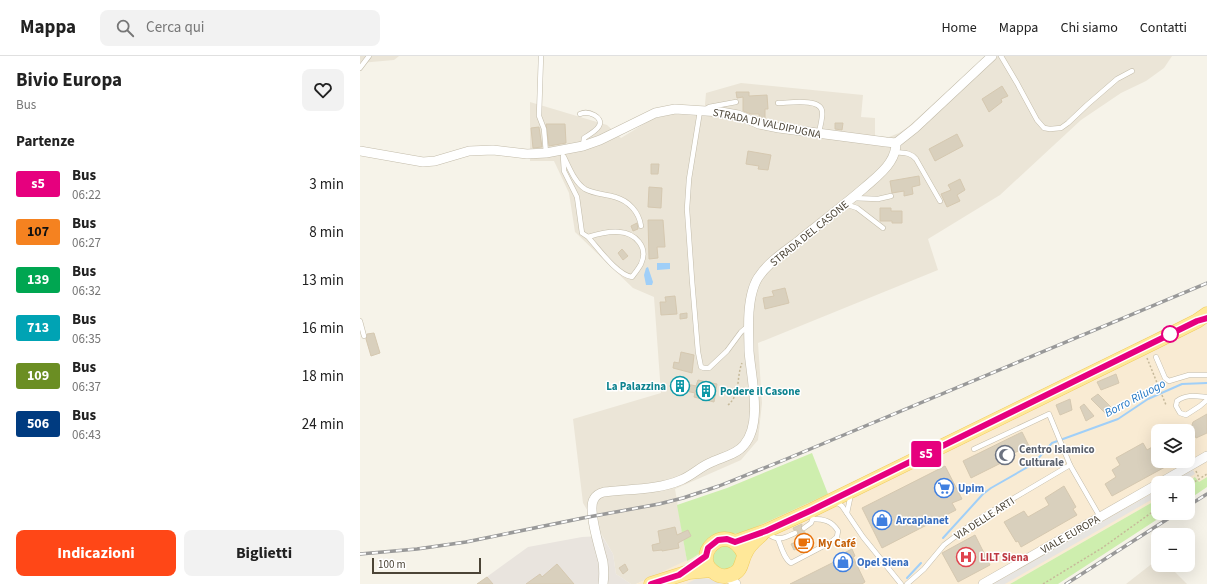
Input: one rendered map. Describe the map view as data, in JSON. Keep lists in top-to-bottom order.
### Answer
{
  "streets": {
    "street": ["STRADA DI VALDIPUGNA", "STRADA DEL CASONE", "VIALE EUROPA"],
    "lane": ["VIA DELLE ARTI"]
  },
  "crossings": [
    ["STRADA DI VALDIPUGNA", "STRADA DEL CASONE"]
  ],
  "water": ["Borro Riluogo"],
  "places": {
    "building": ["La Palazzina", "Podere il Casone"],
    "mosque": ["Centro Islamico Culturale"],
    "supermarket": ["Upim"],
    "shop": ["Arcaplanet", "Opel Siena"],
    "cafe": ["My Café"],
    "hospital": ["LILT Siena"]
  },
  "lines": ["bus line s5"],
  "scale_bar": "100 m",
  "page": {
    "header": "Mappa",
    "search": "Cerca qui",
    "nav": [
      "Home",
      "Mappa",
      "Chi siamo",
      "Contatti"
    ],
    "heading": [
      ["Bivio Europa", "Bus"],
      "Partenze"
    ],
    "on_map": "s5",
    "list": [
      {
        "mark": "s5",
        "name": "Bus",
        "note": "06:22",
        "value": "3 min"
      },
      {
        "mark": "107",
        "name": "Bus",
        "note": "06:27",
        "value": "8 min"
      },
      {
        "mark": "139",
        "name": "Bus",
        "note": "06:32",
        "value": "13 min"
      },
      {
        "mark": "713",
        "name": "Bus",
        "note": "06:35",
        "value": "16 min"
      },
      {
        "mark": "109",
        "name": "Bus",
        "note": "06:37",
        "value": "18 min"
      },
      {
        "mark": "506",
        "name": "Bus",
        "note": "06:43",
        "value": "24 min"
      }
    ],
    "map_buttons": ["+", "−"],
    "buttons": ["Indicazioni", "Biglietti"],
    "scale": "100 m"
  }
}
